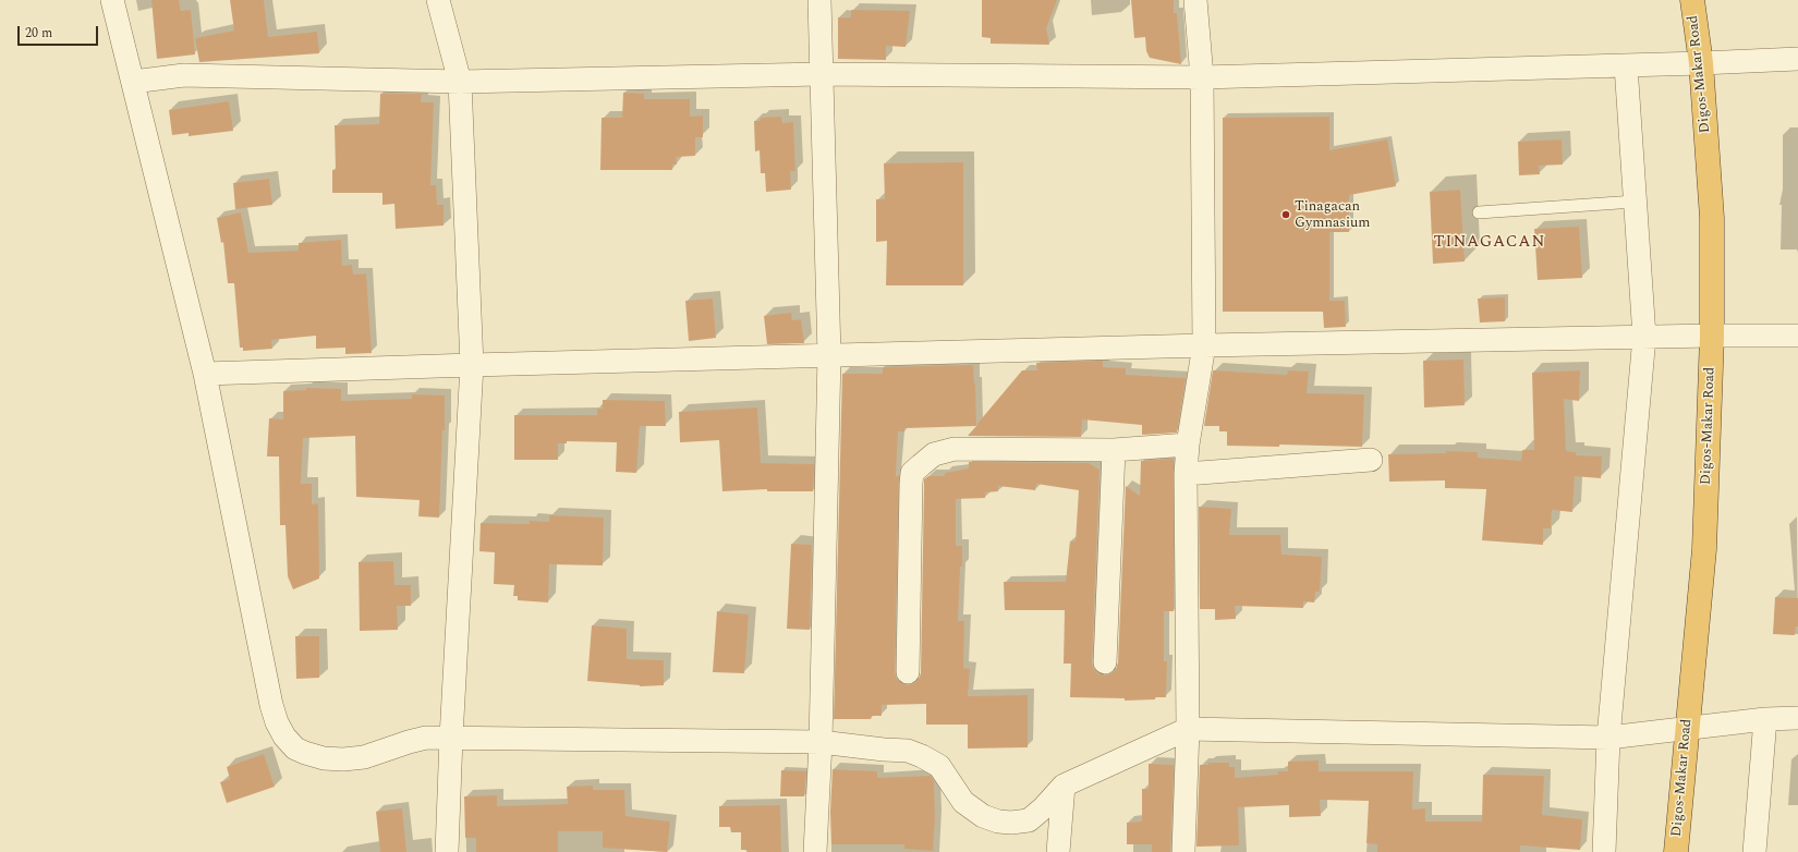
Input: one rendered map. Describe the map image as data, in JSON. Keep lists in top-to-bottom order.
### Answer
{
  "streets": {
    "highway": ["Digos-Makar Road"]
  },
  "districts": ["TINAGACAN"],
  "places": ["Tinagacan Gymnasium"],
  "scale_bar": "20 m"
}
